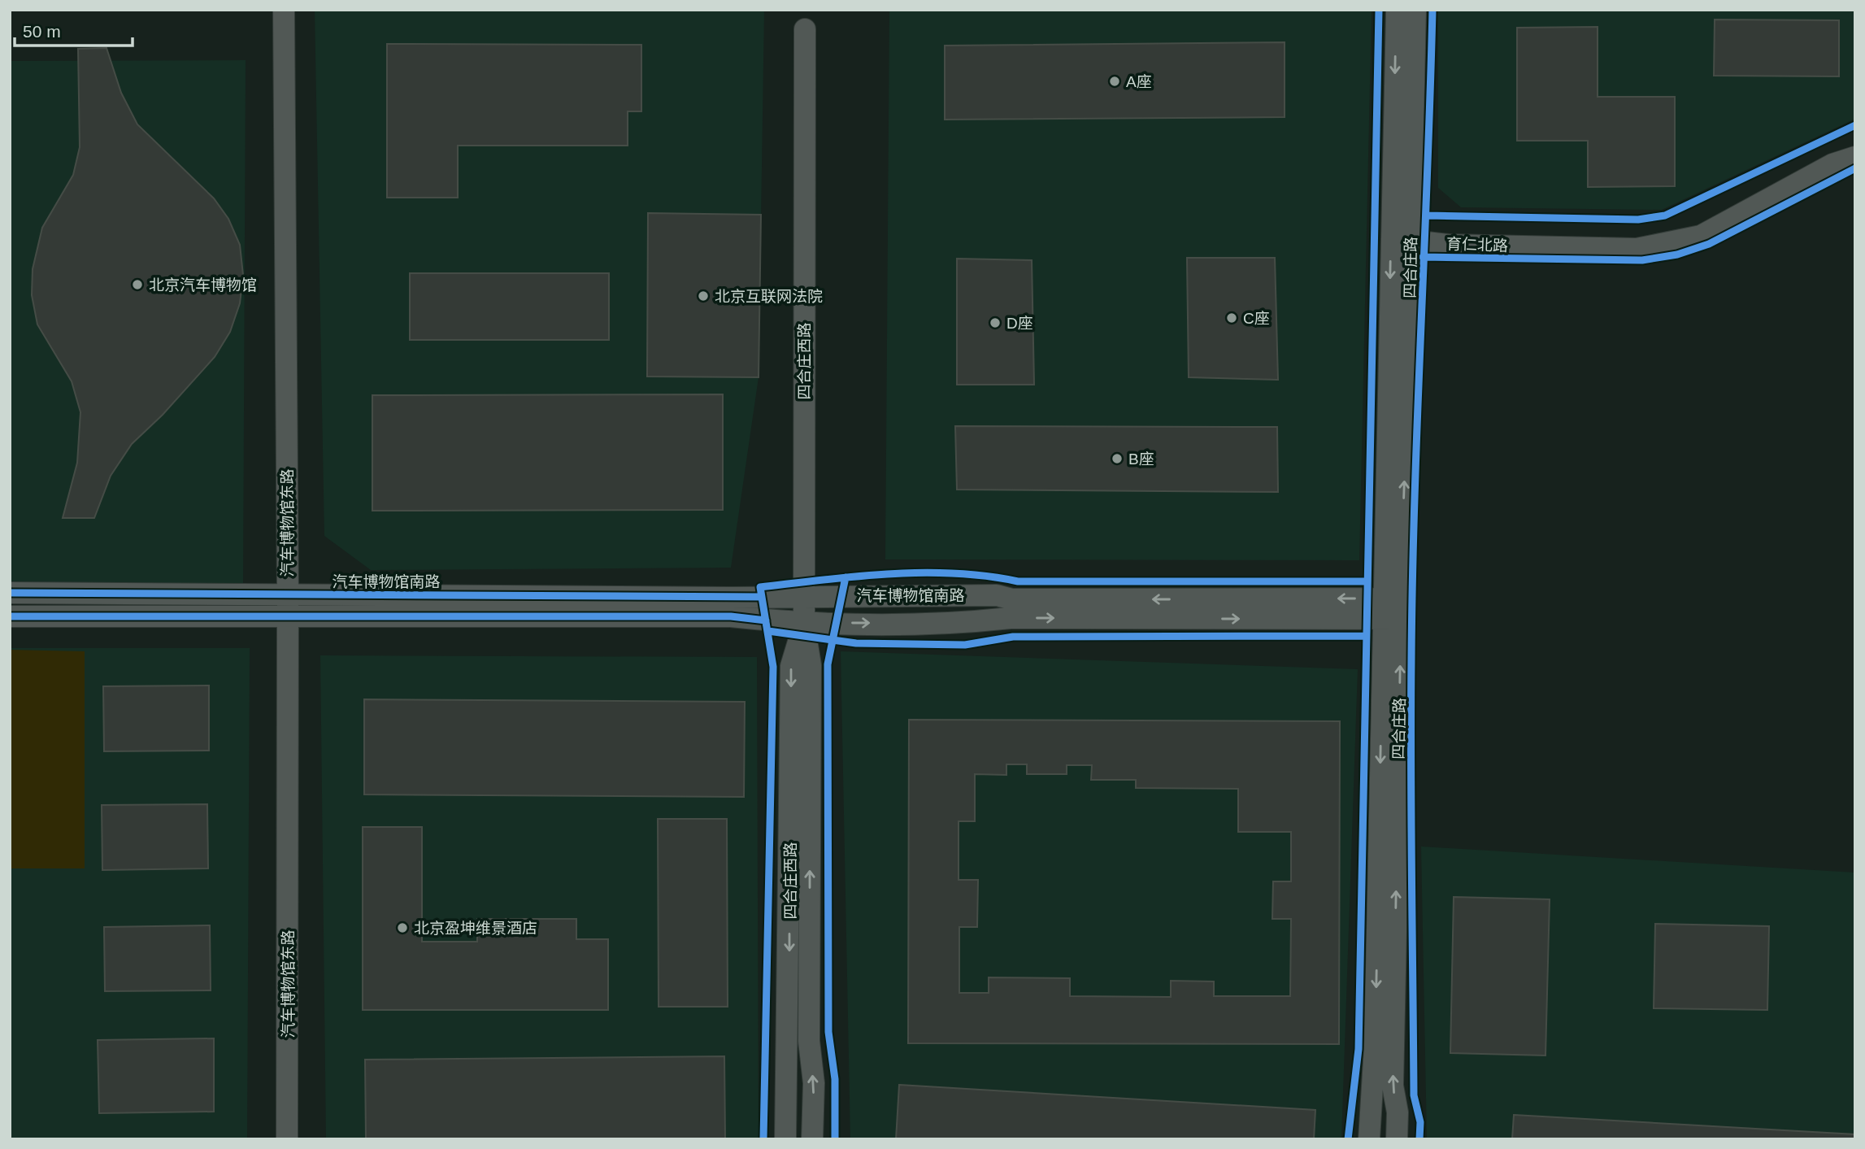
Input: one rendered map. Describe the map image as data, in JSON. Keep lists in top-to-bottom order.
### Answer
{
  "streets": {
    "street": [
      "育仁北路",
      "四合庄路",
      "四合庄西路",
      "汽车博物馆东路",
      "汽车博物馆南路"
    ]
  },
  "crossings": [
    ["育仁北路", "四合庄路"],
    ["四合庄路", "汽车博物馆南路"],
    ["四合庄西路", "汽车博物馆南路"],
    ["汽车博物馆东路", "汽车博物馆南路"]
  ],
  "places": [
    "A座",
    "北京汽车博物馆",
    "北京互联网法院",
    "C座",
    "D座",
    "B座",
    "北京盈坤维景酒店"
  ],
  "scale_bar": "50 m"
}
